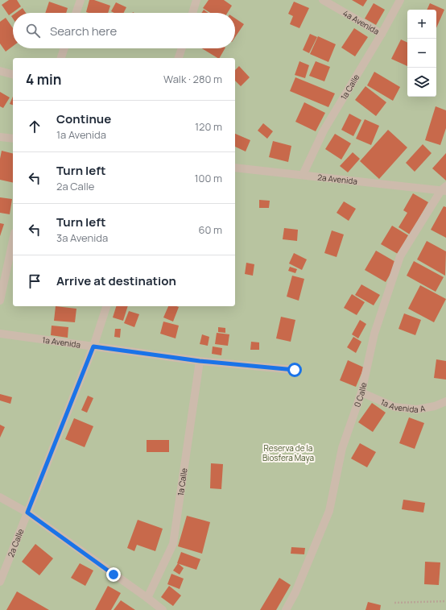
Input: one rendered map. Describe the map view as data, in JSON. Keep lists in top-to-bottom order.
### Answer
{
  "streets": {
    "street": [
      "4a Avenida",
      "1a Calle",
      "2a Avenida",
      "1a Avenida",
      "0 Calle",
      "1a Avenida A",
      "2a Calle"
    ]
  },
  "crossings": [
    ["4a Avenida", "1a Calle"],
    ["1a Calle", "2a Avenida"],
    ["1a Calle", "1a Avenida"],
    ["2a Avenida", "0 Calle"],
    ["1a Avenida", "2a Calle"],
    ["0 Calle", "1a Avenida A"]
  ],
  "parks": ["Reserva de la Biosfera Maya"],
  "page": {
    "map_buttons": ["+", "−"],
    "search": "Search here",
    "heading": ["4 min", "Walk · 280 m"],
    "list": [
      ["Continue", "1a Avenida", "120 m"],
      ["Turn left", "2a Calle", "100 m"],
      ["Turn left", "3a Avenida", "60 m"],
      "Arrive at destination"
    ]
  }
}
